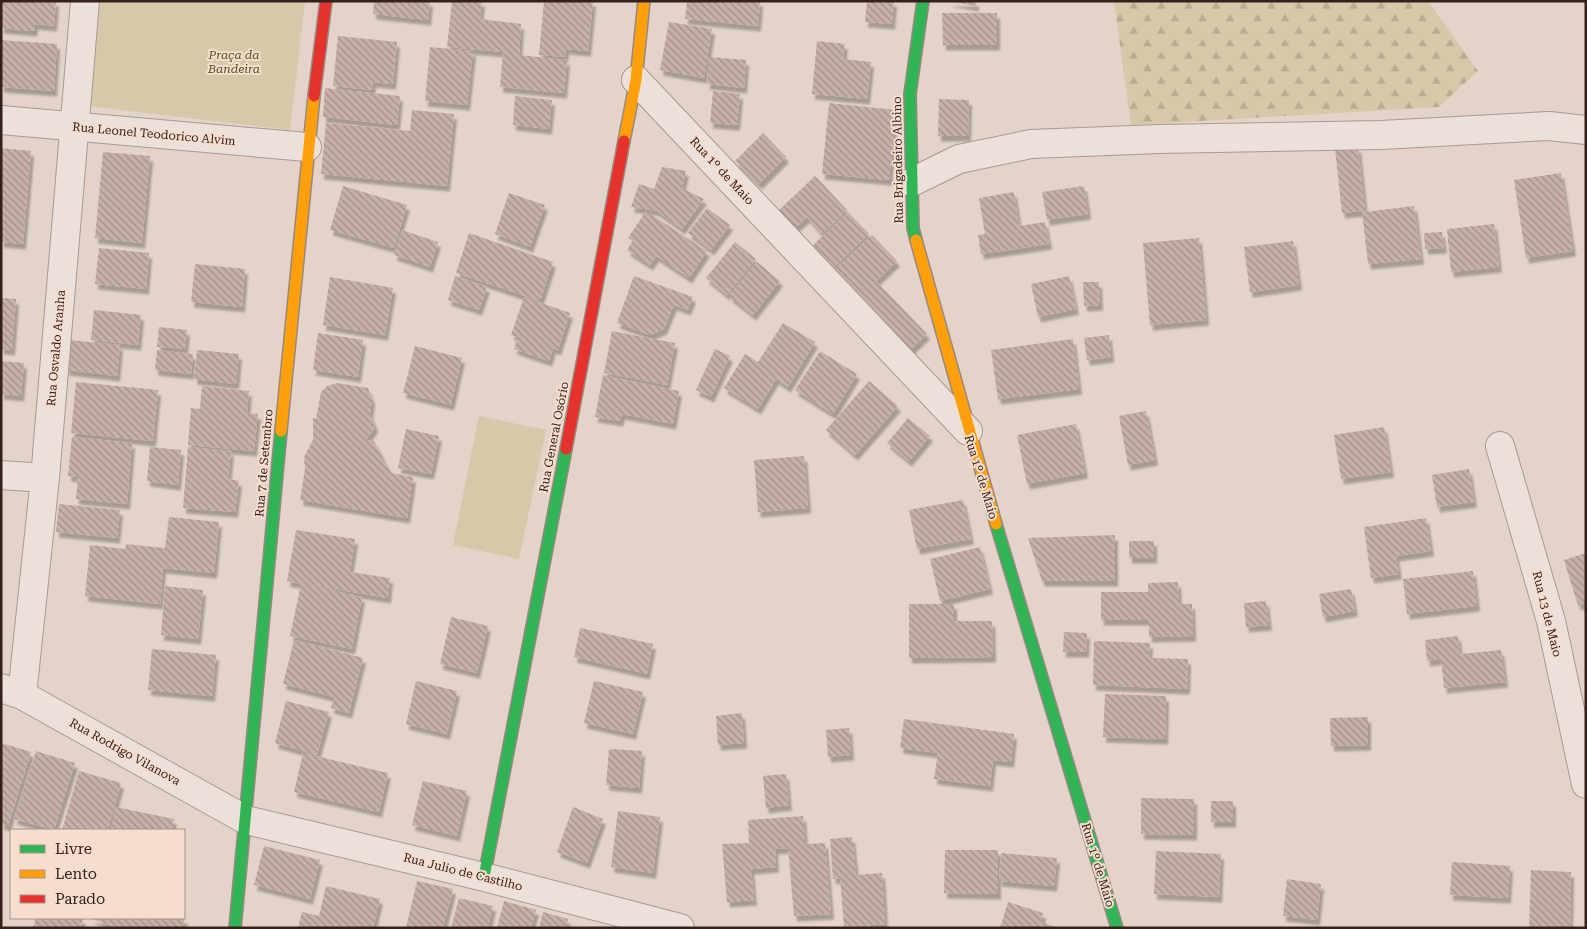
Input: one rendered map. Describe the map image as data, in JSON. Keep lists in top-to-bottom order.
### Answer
{
  "streets": {
    "street": [
      "Rua Leonel Teodorico Alvim",
      "Rua Brigadeiro Albino",
      "Rua 1º de Maio",
      "Rua Osvaldo Aranha",
      "Rua General Osório",
      "Rua 7 de Setembro",
      "Rua 13 de Maio",
      "Rua Rodrigo Vilanova",
      "Rua Julio de Castilho"
    ]
  },
  "crossings": [
    ["Rua Leonel Teodorico Alvim", "Rua Osvaldo Aranha"],
    ["Rua Leonel Teodorico Alvim", "Rua 7 de Setembro"],
    ["Rua Brigadeiro Albino", "Rua 1º de Maio"],
    ["Rua 1º de Maio", "Rua General Osório"],
    ["Rua Osvaldo Aranha", "Rua Rodrigo Vilanova"],
    ["Rua General Osório", "Rua Julio de Castilho"],
    ["Rua 7 de Setembro", "Rua Rodrigo Vilanova"],
    ["Rua 7 de Setembro", "Rua Julio de Castilho"],
    ["Rua Rodrigo Vilanova", "Rua Julio de Castilho"]
  ],
  "parks": ["Praça da Bandeira"],
  "legend": ["Livre", "Lento", "Parado"]
}
